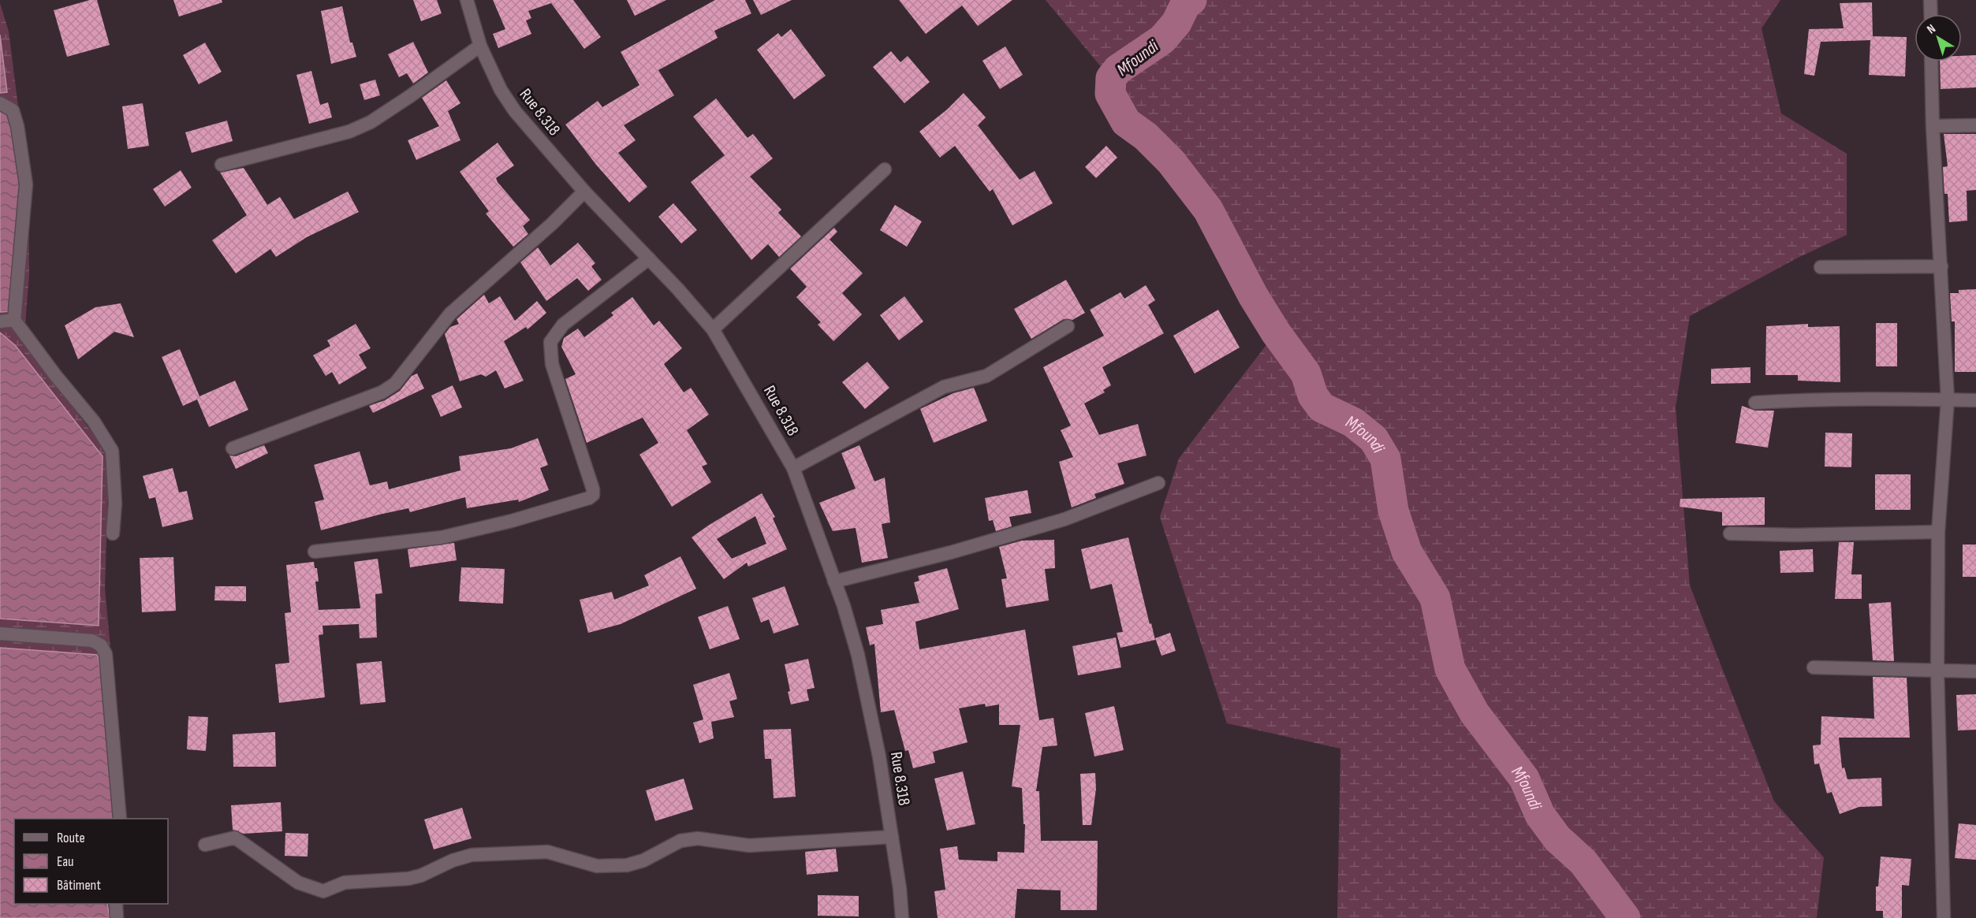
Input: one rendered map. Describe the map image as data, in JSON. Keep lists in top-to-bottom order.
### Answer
{
  "streets": {
    "street": ["Rue 8.318"]
  },
  "water": ["Mfoundi"],
  "legend": ["Route", "Eau", "Bâtiment"],
  "north": "top left"
}
